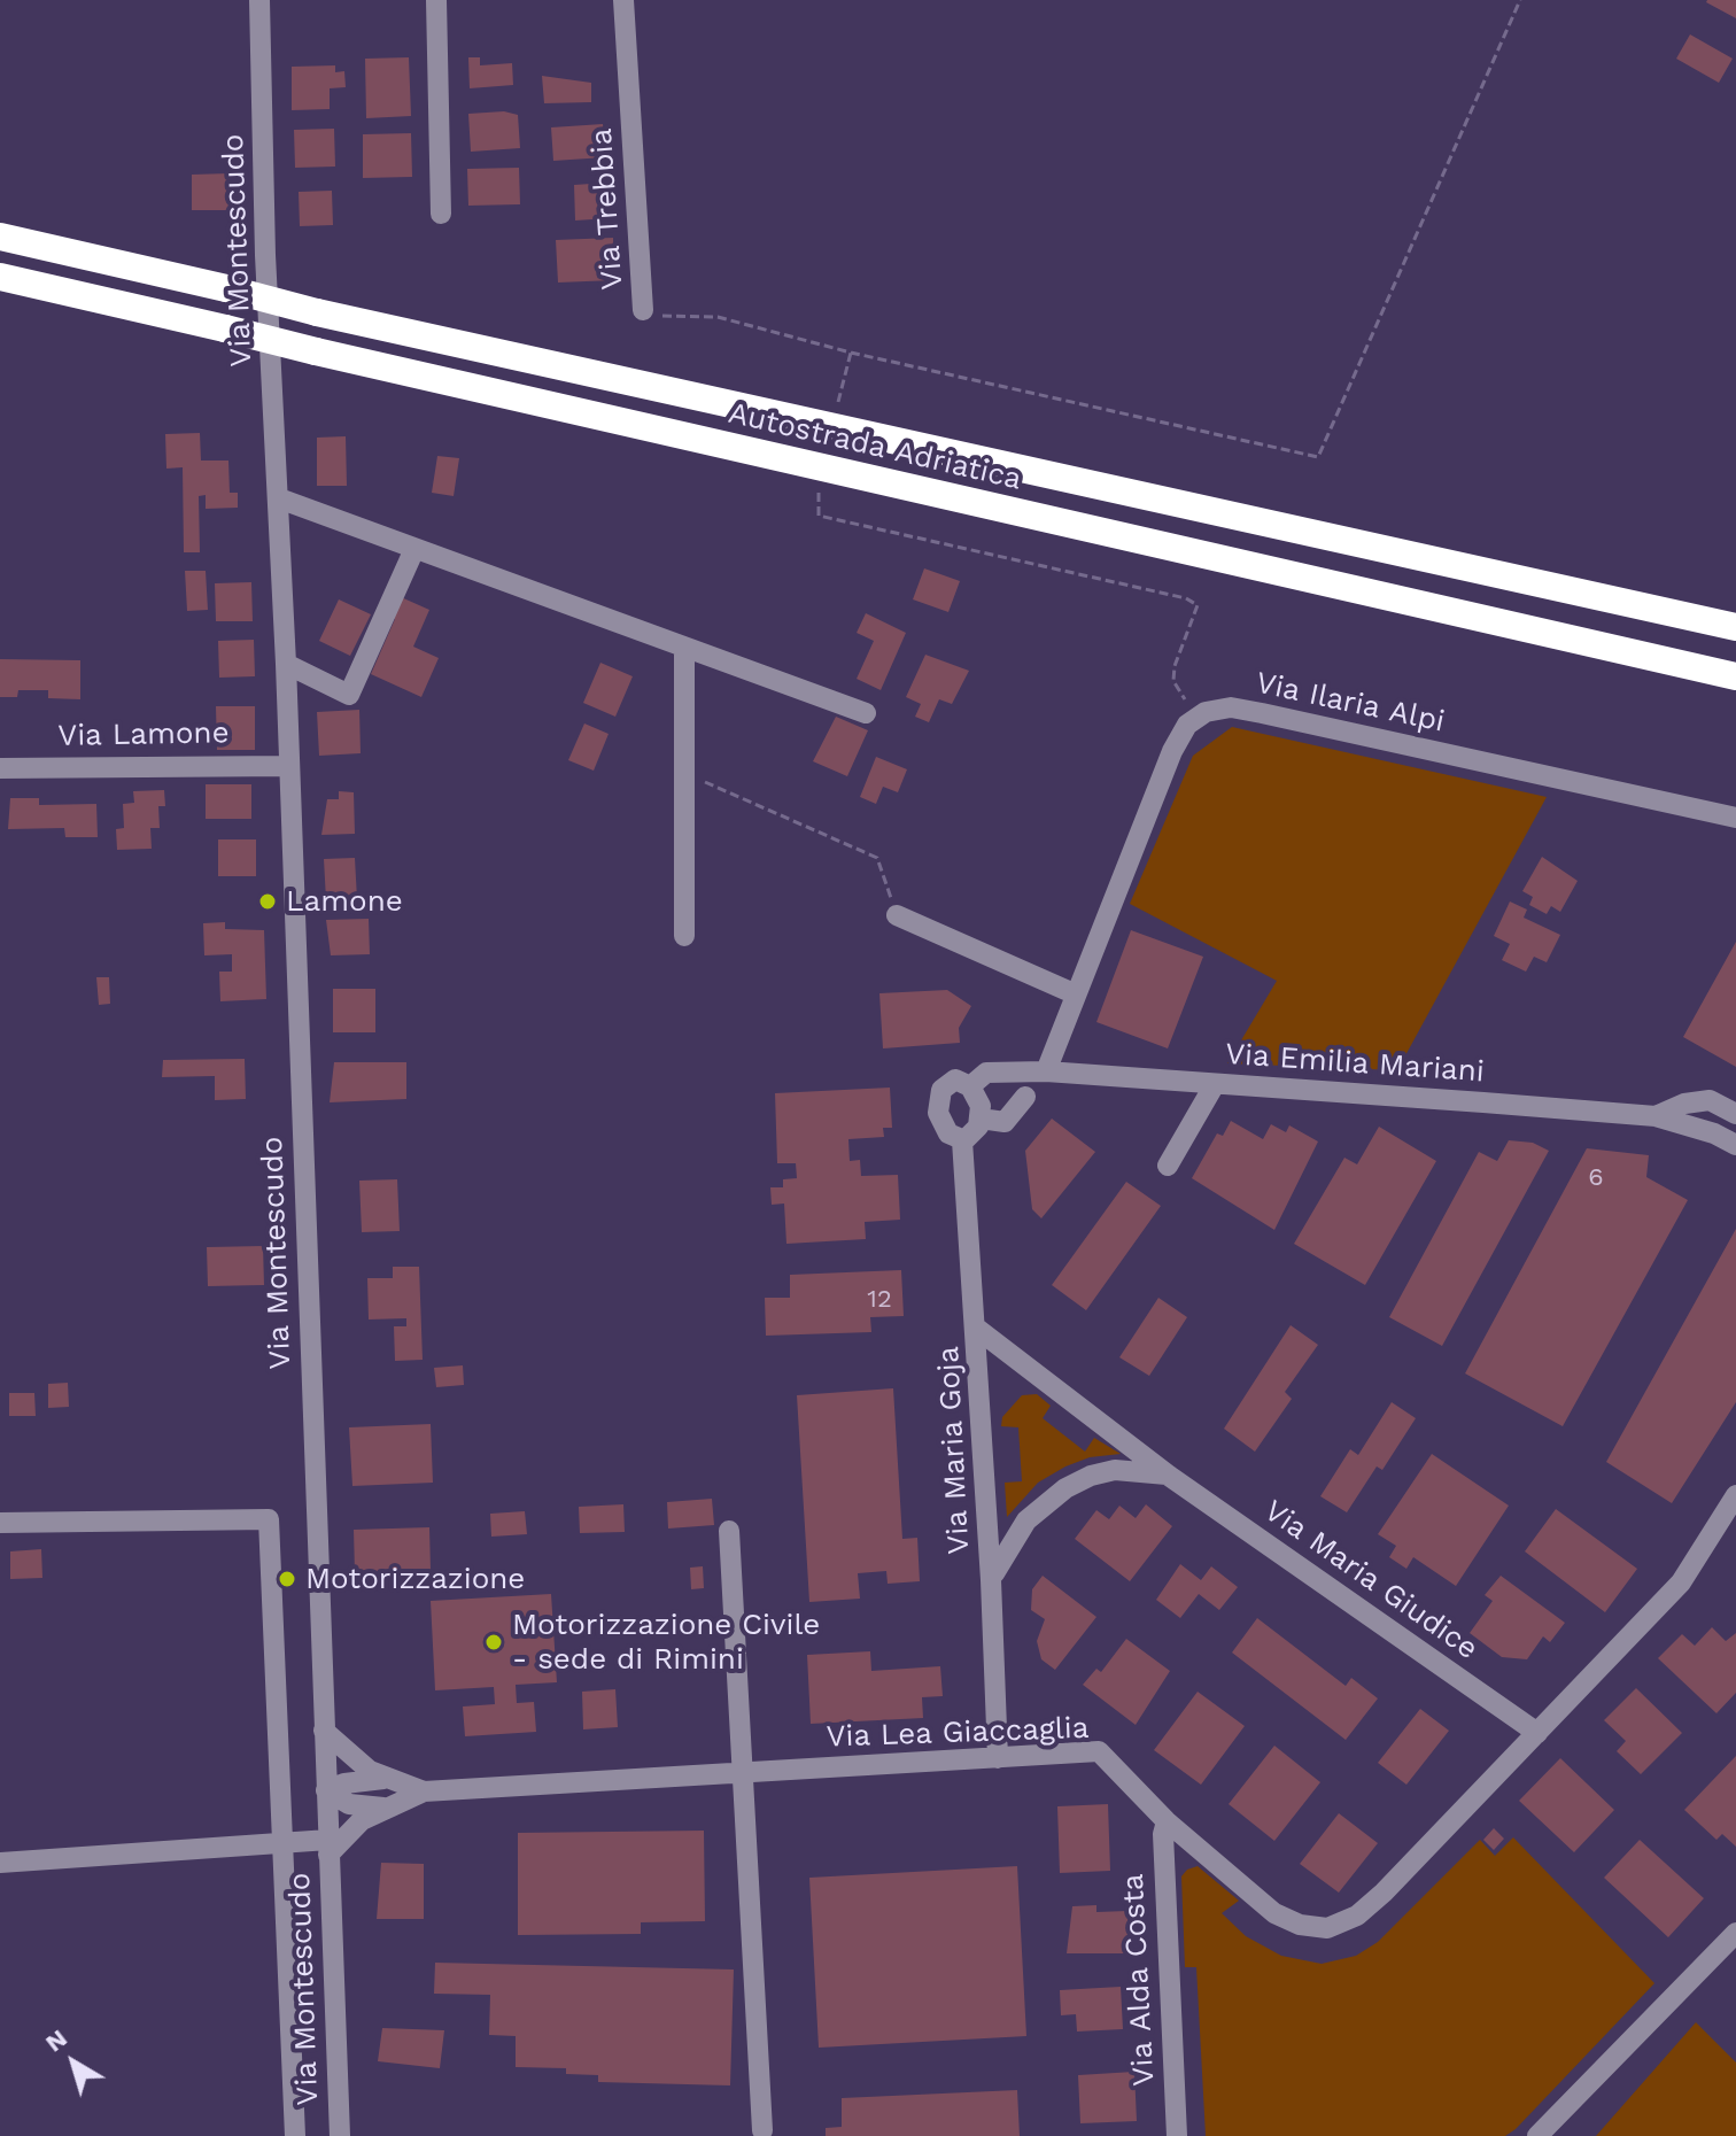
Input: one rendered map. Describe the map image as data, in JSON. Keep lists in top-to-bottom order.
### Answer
{
  "streets": {
    "highway": ["Autostrada Adriatica"],
    "street": [
      "Via Trebbia",
      "Via Montescudo",
      "Via Ilaria Alpi",
      "Via Lamone",
      "Via Emilia Mariani",
      "Via Maria Goja",
      "Via Maria Giudice",
      "Via Lea Giaccaglia",
      "Via Alda Costa"
    ]
  },
  "crossings": [
    ["Via Montescudo", "Via Lamone"],
    ["Via Montescudo", "Via Lea Giaccaglia"],
    ["Via Emilia Mariani", "Via Maria Goja"],
    ["Via Maria Goja", "Via Maria Giudice"],
    ["Via Maria Goja", "Via Lea Giaccaglia"],
    ["Via Maria Giudice", "Via Lea Giaccaglia"],
    ["Via Lea Giaccaglia", "Via Alda Costa"]
  ],
  "places": ["Lamone", "Motorizzazione", "Motorizzazione Civile - sede di Rimini"],
  "house_numbers": ["6", "12"],
  "north": "top left"
}
